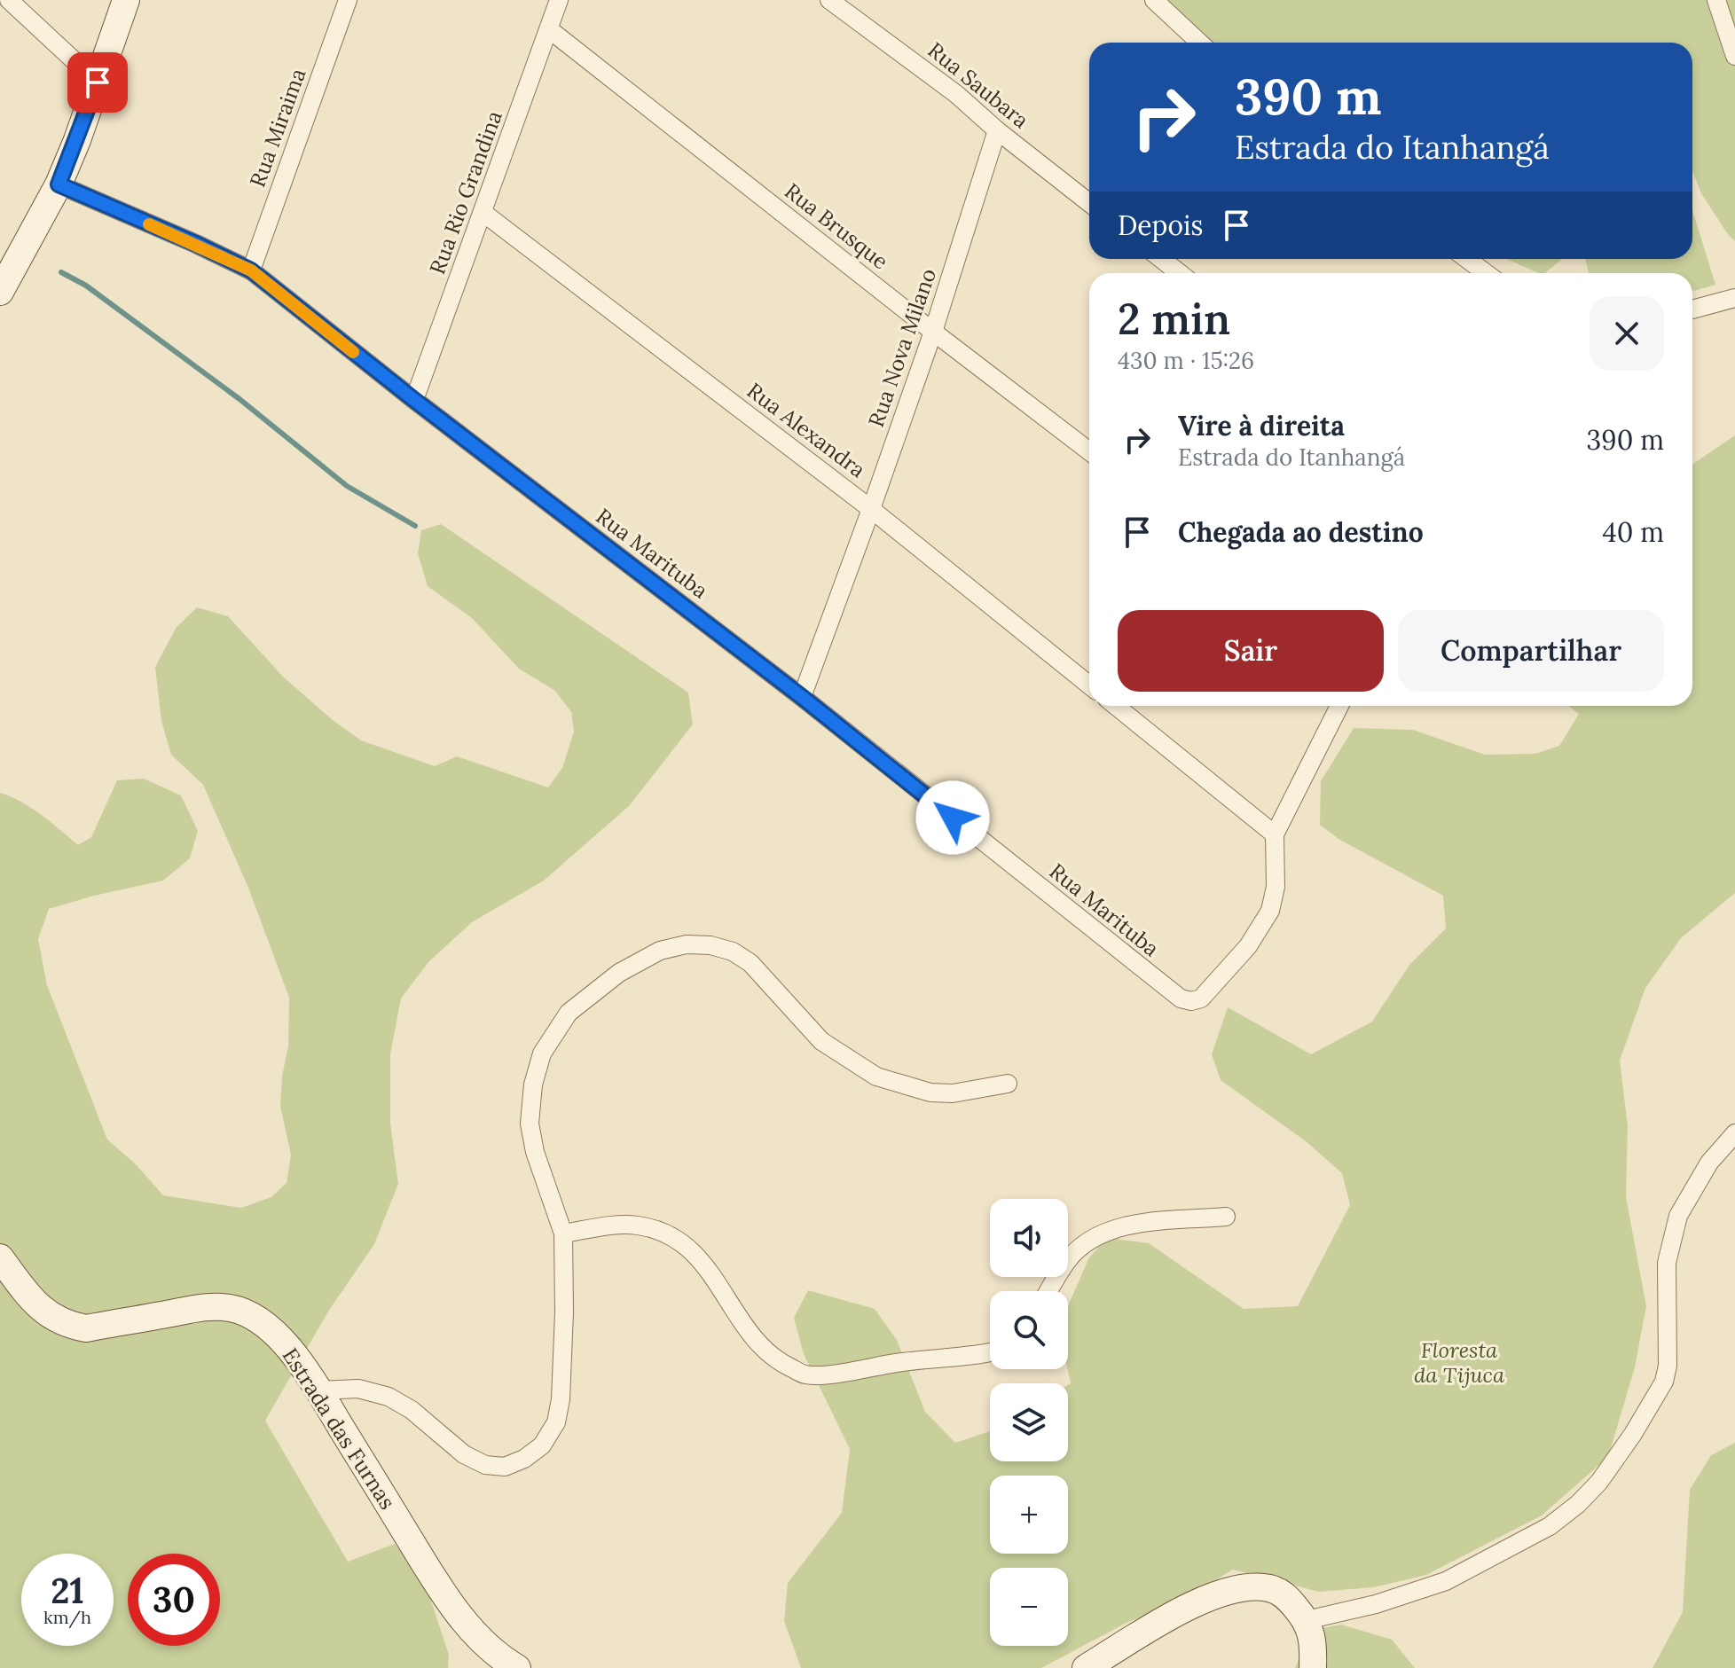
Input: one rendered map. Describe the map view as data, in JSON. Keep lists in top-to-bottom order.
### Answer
{
  "streets": {
    "main road": ["Estrada das Furnas"],
    "street": [
      "Rua Saubara",
      "Rua Miraima",
      "Rua Rio Grandina",
      "Rua Brusque",
      "Rua Nova Milano",
      "Rua Alexandra",
      "Rua Marituba"
    ]
  },
  "crossings": [
    ["Rua Saubara", "Rua Nova Milano"],
    ["Rua Miraima", "Rua Marituba"],
    ["Rua Rio Grandina", "Rua Brusque"],
    ["Rua Rio Grandina", "Rua Alexandra"],
    ["Rua Rio Grandina", "Rua Marituba"],
    ["Rua Brusque", "Rua Nova Milano"],
    ["Rua Nova Milano", "Rua Alexandra"],
    ["Rua Nova Milano", "Rua Marituba"]
  ],
  "parks": ["Floresta da Tijuca"],
  "page": {
    "turn": ["390 m", "Estrada do Itanhangá"],
    "then": "Depois",
    "heading": ["2 min", "430 m · 15:26"],
    "list": [
      {
        "name": "Vire à direita",
        "note": "Estrada do Itanhangá",
        "value": "390 m"
      },
      {
        "name": "Chegada ao destino",
        "value": "40 m"
      }
    ],
    "buttons": ["Sair", "Compartilhar"],
    "map_buttons": ["+", "−"],
    "speed": "21 km/h",
    "limit": "30"
  }
}
